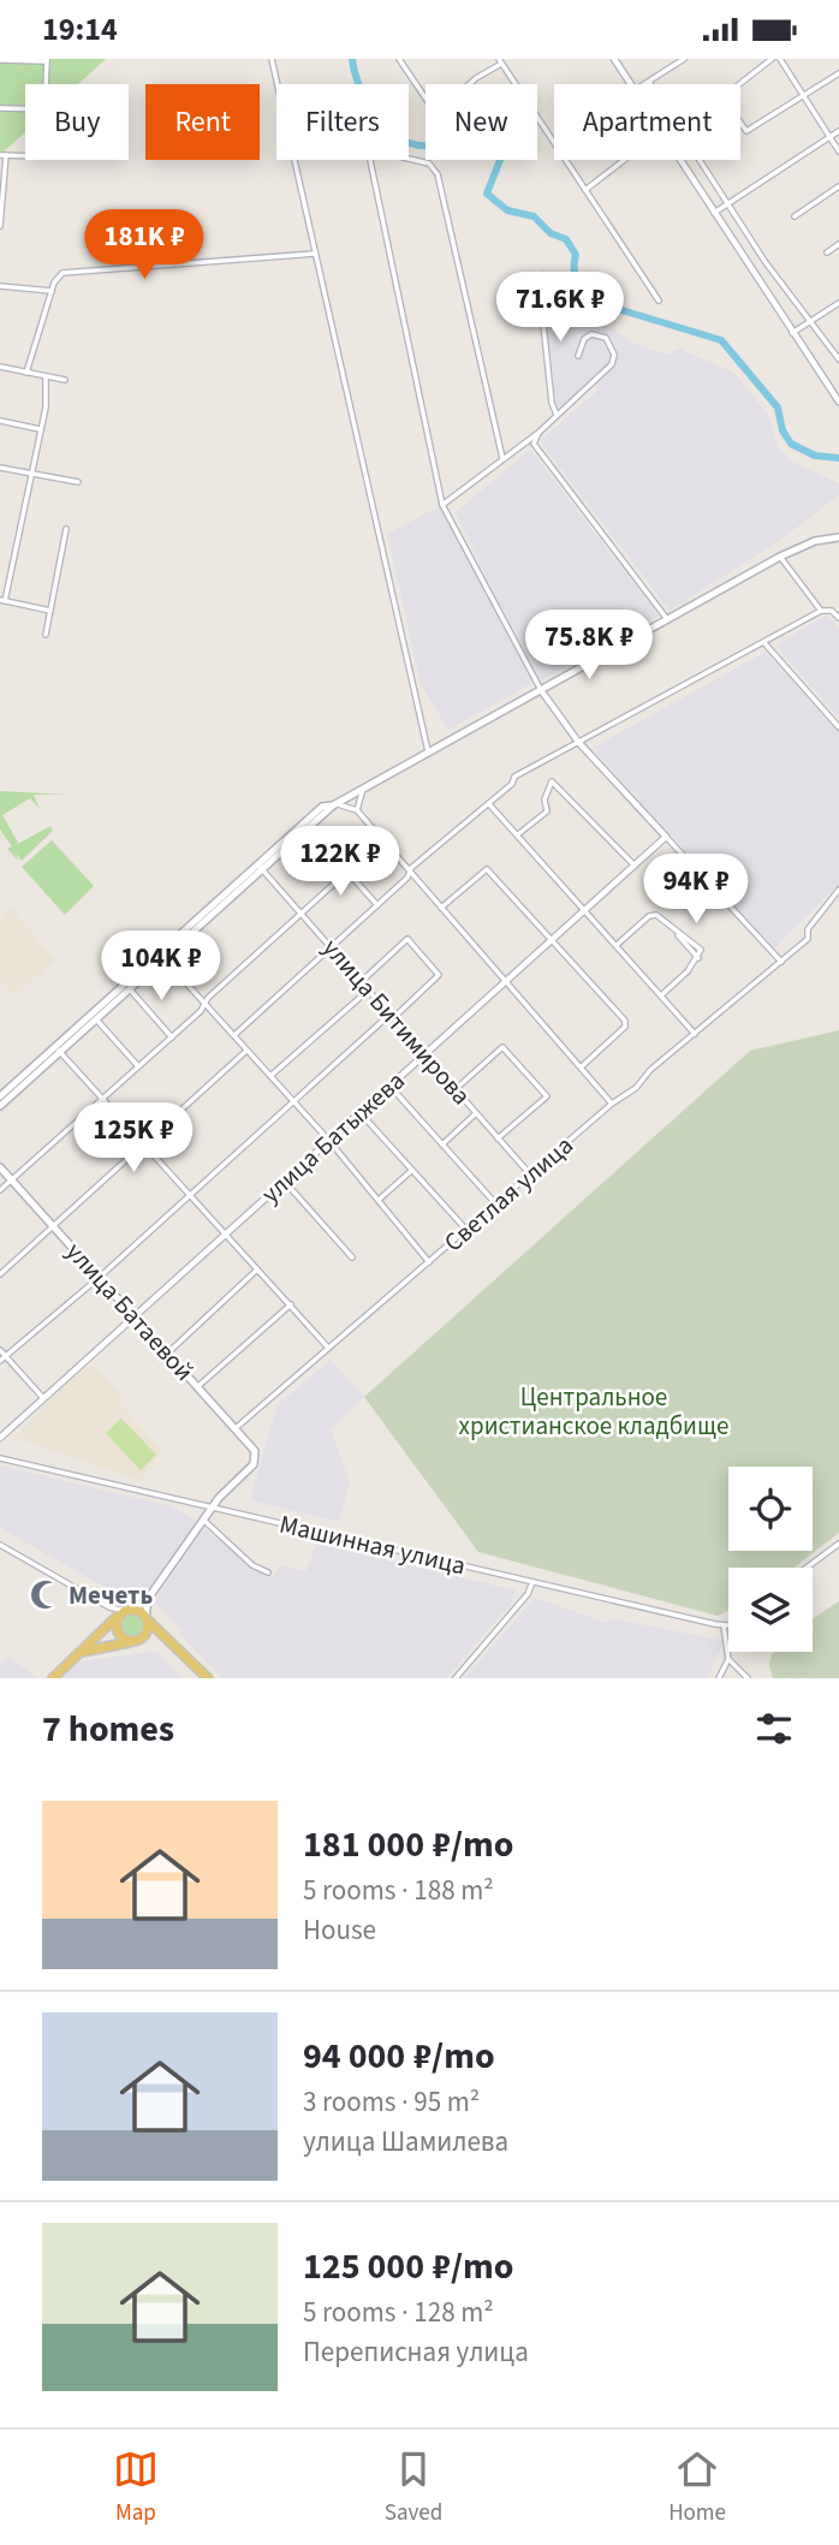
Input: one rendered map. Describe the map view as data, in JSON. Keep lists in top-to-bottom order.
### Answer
{
  "streets": {
    "main road": ["улица Батаевой"],
    "street": [
      "улица Битимирова",
      "улица Батыжева",
      "Светлая улица",
      "Машинная улица"
    ]
  },
  "crossings": [
    ["улица Битимирова", "улица Батыжева"],
    ["улица Битимирова", "Светлая улица"],
    ["улица Батыжева", "улица Батаевой"],
    ["Светлая улица", "улица Батаевой"],
    ["улица Батаевой", "Машинная улица"]
  ],
  "parks": ["Центральное христианское кладбище"],
  "places": {
    "mosque": ["Мечеть"]
  },
  "page": {
    "status": "19:14",
    "chip": [
      "Buy",
      "Rent",
      "Filters",
      "New",
      "Apartment"
    ],
    "price": [
      "181K ₽",
      "71.6K ₽",
      "75.8K ₽",
      "122K ₽",
      "94K ₽",
      "104K ₽",
      "125K ₽"
    ],
    "heading": "7 homes",
    "list": [
      {
        "name": "181 000 ₽/mo",
        "note": "5 rooms · 188 m² · House"
      },
      {
        "name": "94 000 ₽/mo",
        "note": "3 rooms · 95 m² · улица Шамилева"
      },
      {
        "name": "125 000 ₽/mo",
        "note": "5 rooms · 128 m² · Переписная улица"
      }
    ],
    "tabs": ["Map", "Saved", "Home"]
  }
}
